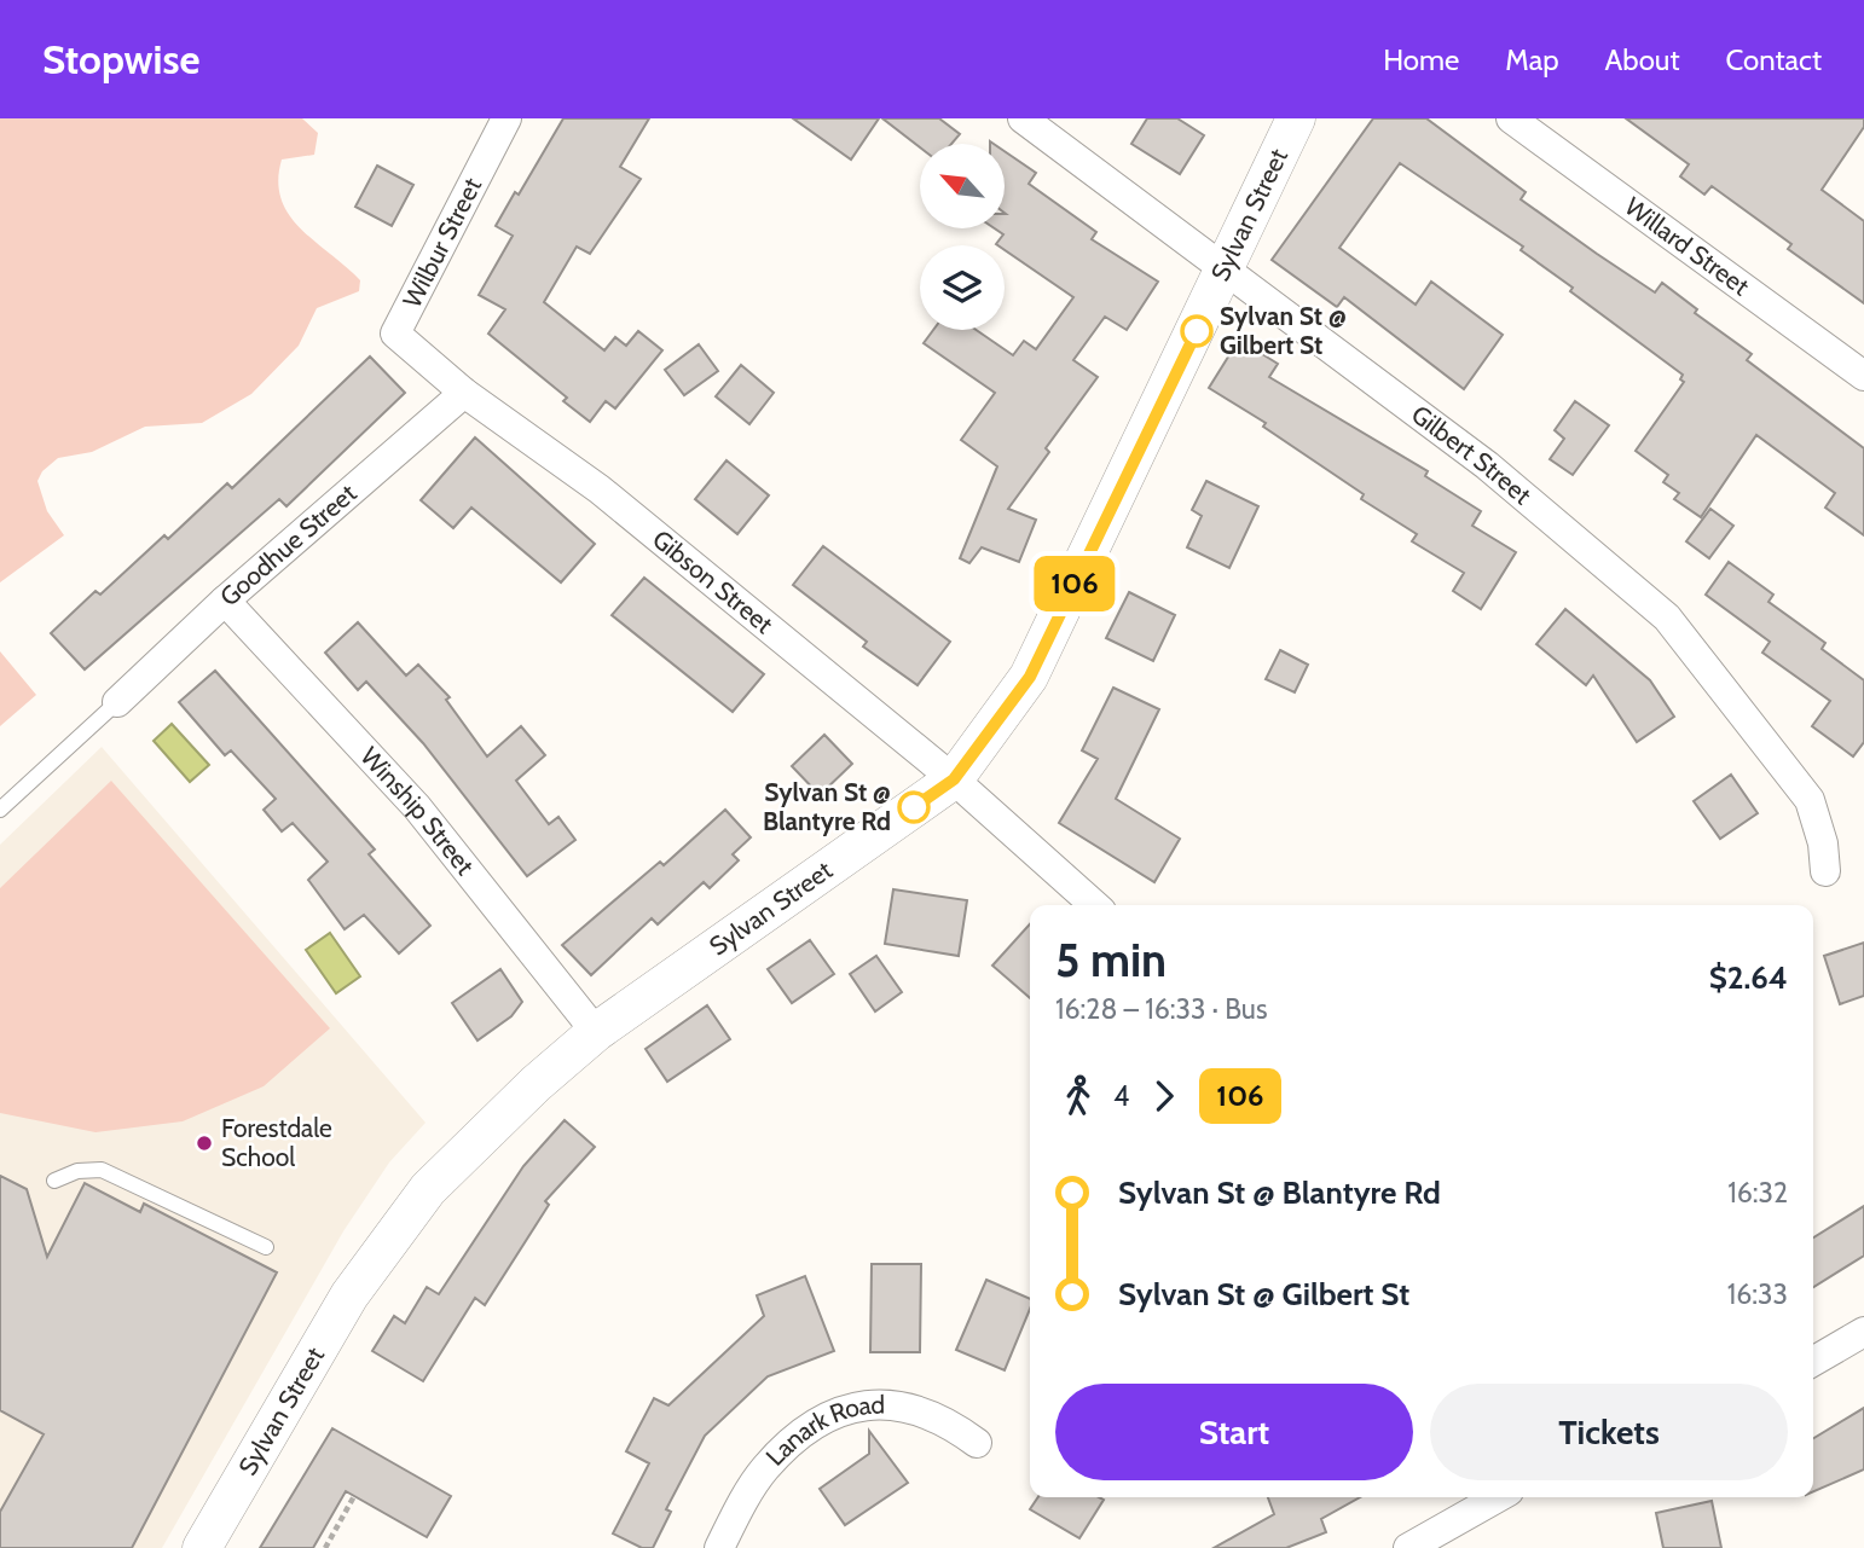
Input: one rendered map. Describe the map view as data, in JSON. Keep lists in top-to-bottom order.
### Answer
{
  "streets": {
    "street": [
      "Sylvan Street",
      "Wilbur Street",
      "Willard Street",
      "Gilbert Street",
      "Goodhue Street",
      "Gibson Street",
      "Winship Street",
      "Lanark Road"
    ]
  },
  "crossings": [
    ["Sylvan Street", "Gilbert Street"],
    ["Sylvan Street", "Gibson Street"],
    ["Sylvan Street", "Winship Street"],
    ["Wilbur Street", "Goodhue Street"],
    ["Wilbur Street", "Gibson Street"],
    ["Goodhue Street", "Gibson Street"],
    ["Goodhue Street", "Winship Street"]
  ],
  "places": ["Sylvan St @ Gilbert St", "Sylvan St @ Blantyre Rd", "Forestdale School"],
  "lines": ["bus line 106"],
  "north": "top left",
  "page": {
    "header": "Stopwise",
    "nav": [
      "Home",
      "Map",
      "About",
      "Contact"
    ],
    "on_map": "106",
    "heading": ["5 min", "16:28 – 16:33 · Bus", "$2.64"],
    "legs": ["4", "106"],
    "list": [
      {
        "name": "Sylvan St @ Blantyre Rd",
        "value": "16:32"
      },
      {
        "name": "Sylvan St @ Gilbert St",
        "value": "16:33"
      }
    ],
    "buttons": ["Start", "Tickets"]
  }
}
